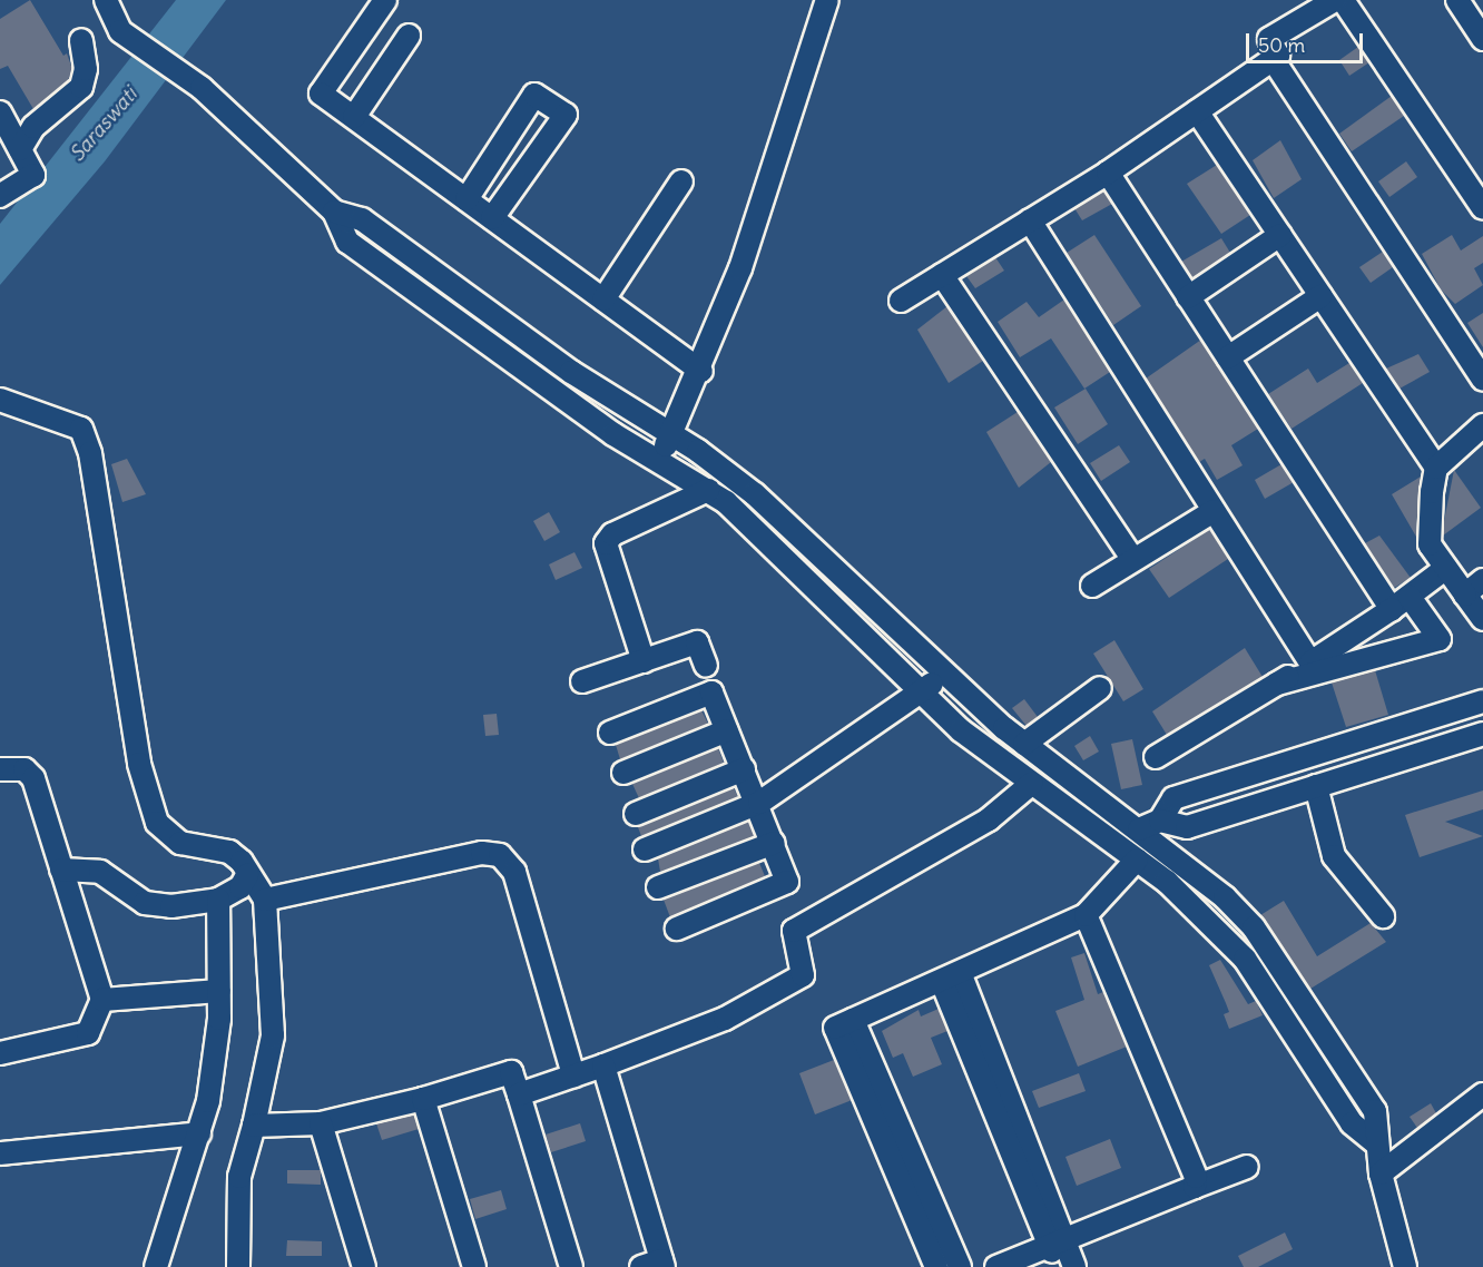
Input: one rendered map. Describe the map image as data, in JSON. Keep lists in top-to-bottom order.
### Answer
{
  "water": ["Saraswati"],
  "scale_bar": "50 m"
}
